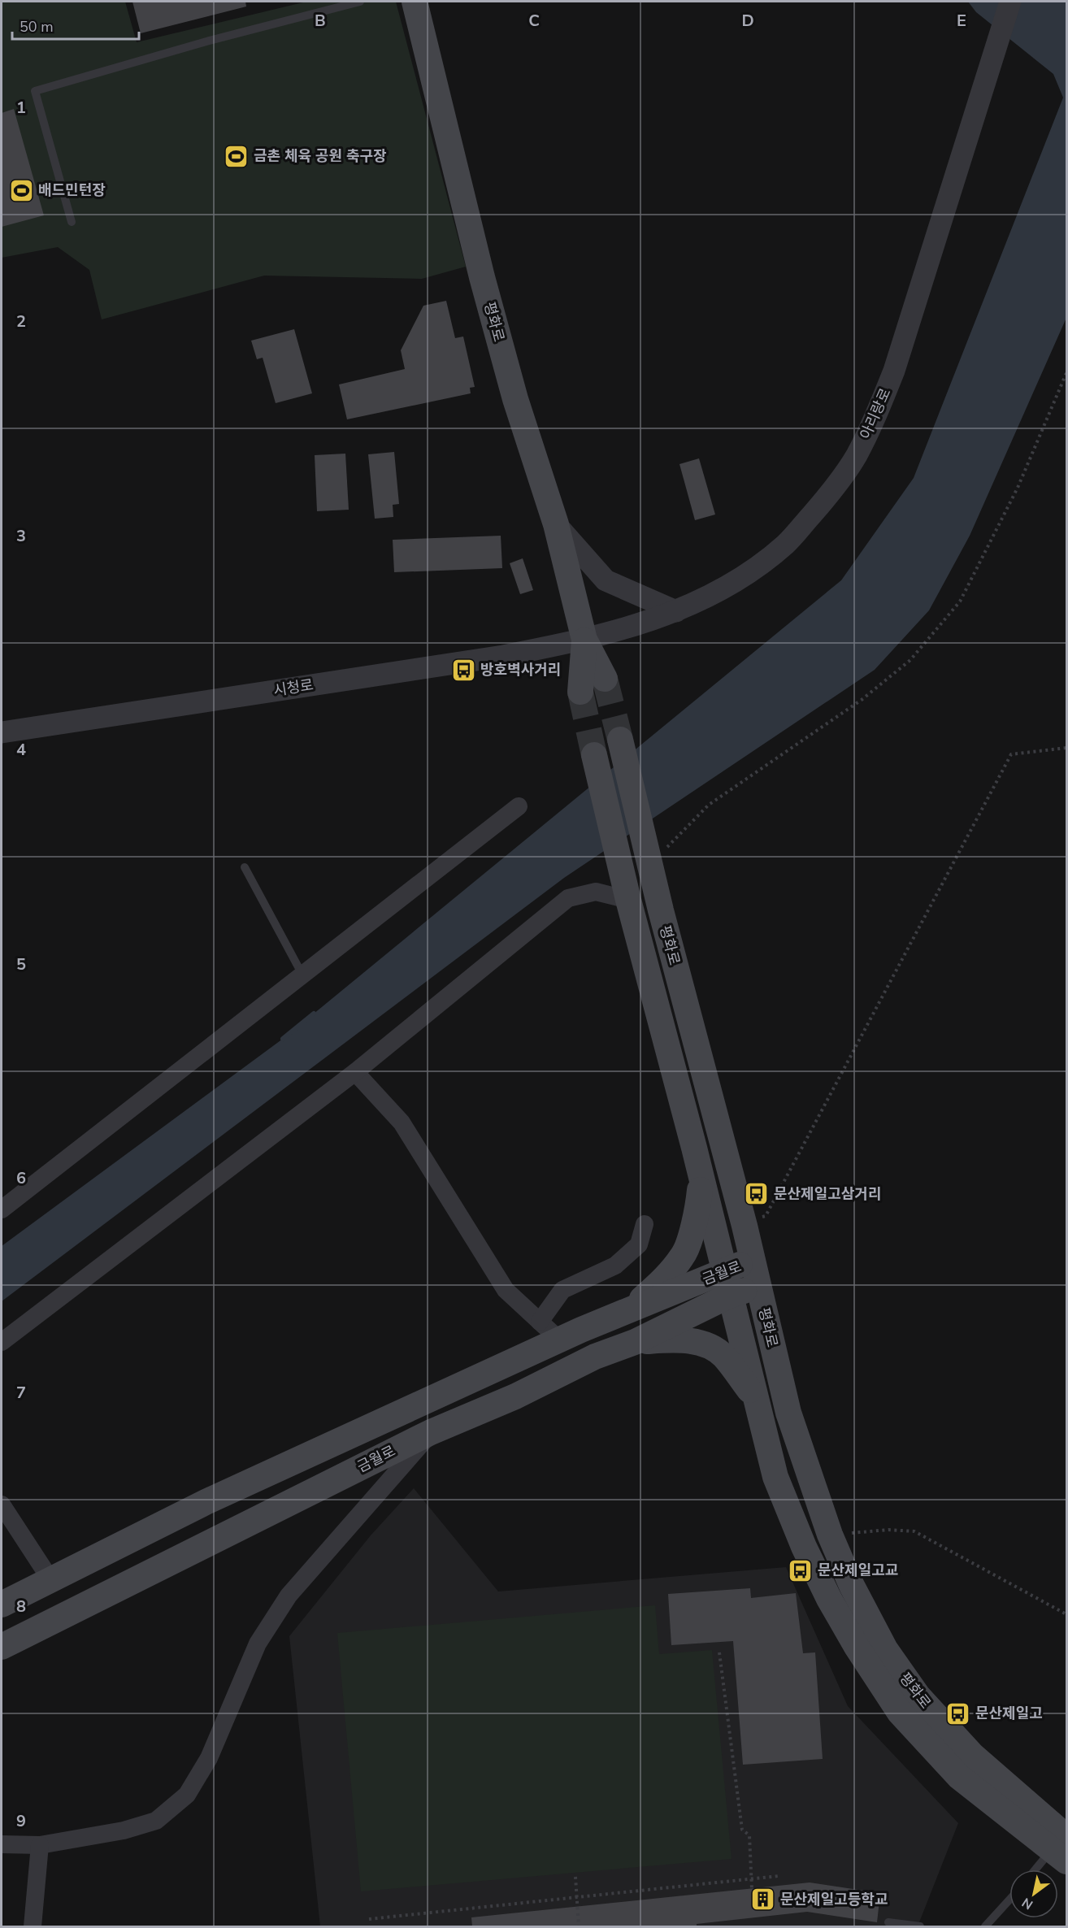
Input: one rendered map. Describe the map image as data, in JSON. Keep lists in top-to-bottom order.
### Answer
{
  "streets": {
    "main road": ["평화로", "금월로"],
    "street": ["아리랑로", "시청로"]
  },
  "crossings": [
    ["평화로", "아리랑로"],
    ["평화로", "시청로"],
    ["평화로", "금월로"],
    ["아리랑로", "시청로"]
  ],
  "places": {
    "sports": ["금촌 체육 공원 축구장", "배드민턴장"],
    "bus stop": [
      "방호벽사거리",
      "문산제일고삼거리",
      "문산제일고교",
      "문산제일고"
    ],
    "building": ["문산제일고등학교"]
  },
  "scale_bar": "50 m",
  "north": "bottom left",
  "grid": {
    "columns": [
      "B",
      "C",
      "D",
      "E"
    ],
    "rows": [
      "1",
      "2",
      "3",
      "4",
      "5",
      "6",
      "7",
      "8",
      "9"
    ]
  }
}
